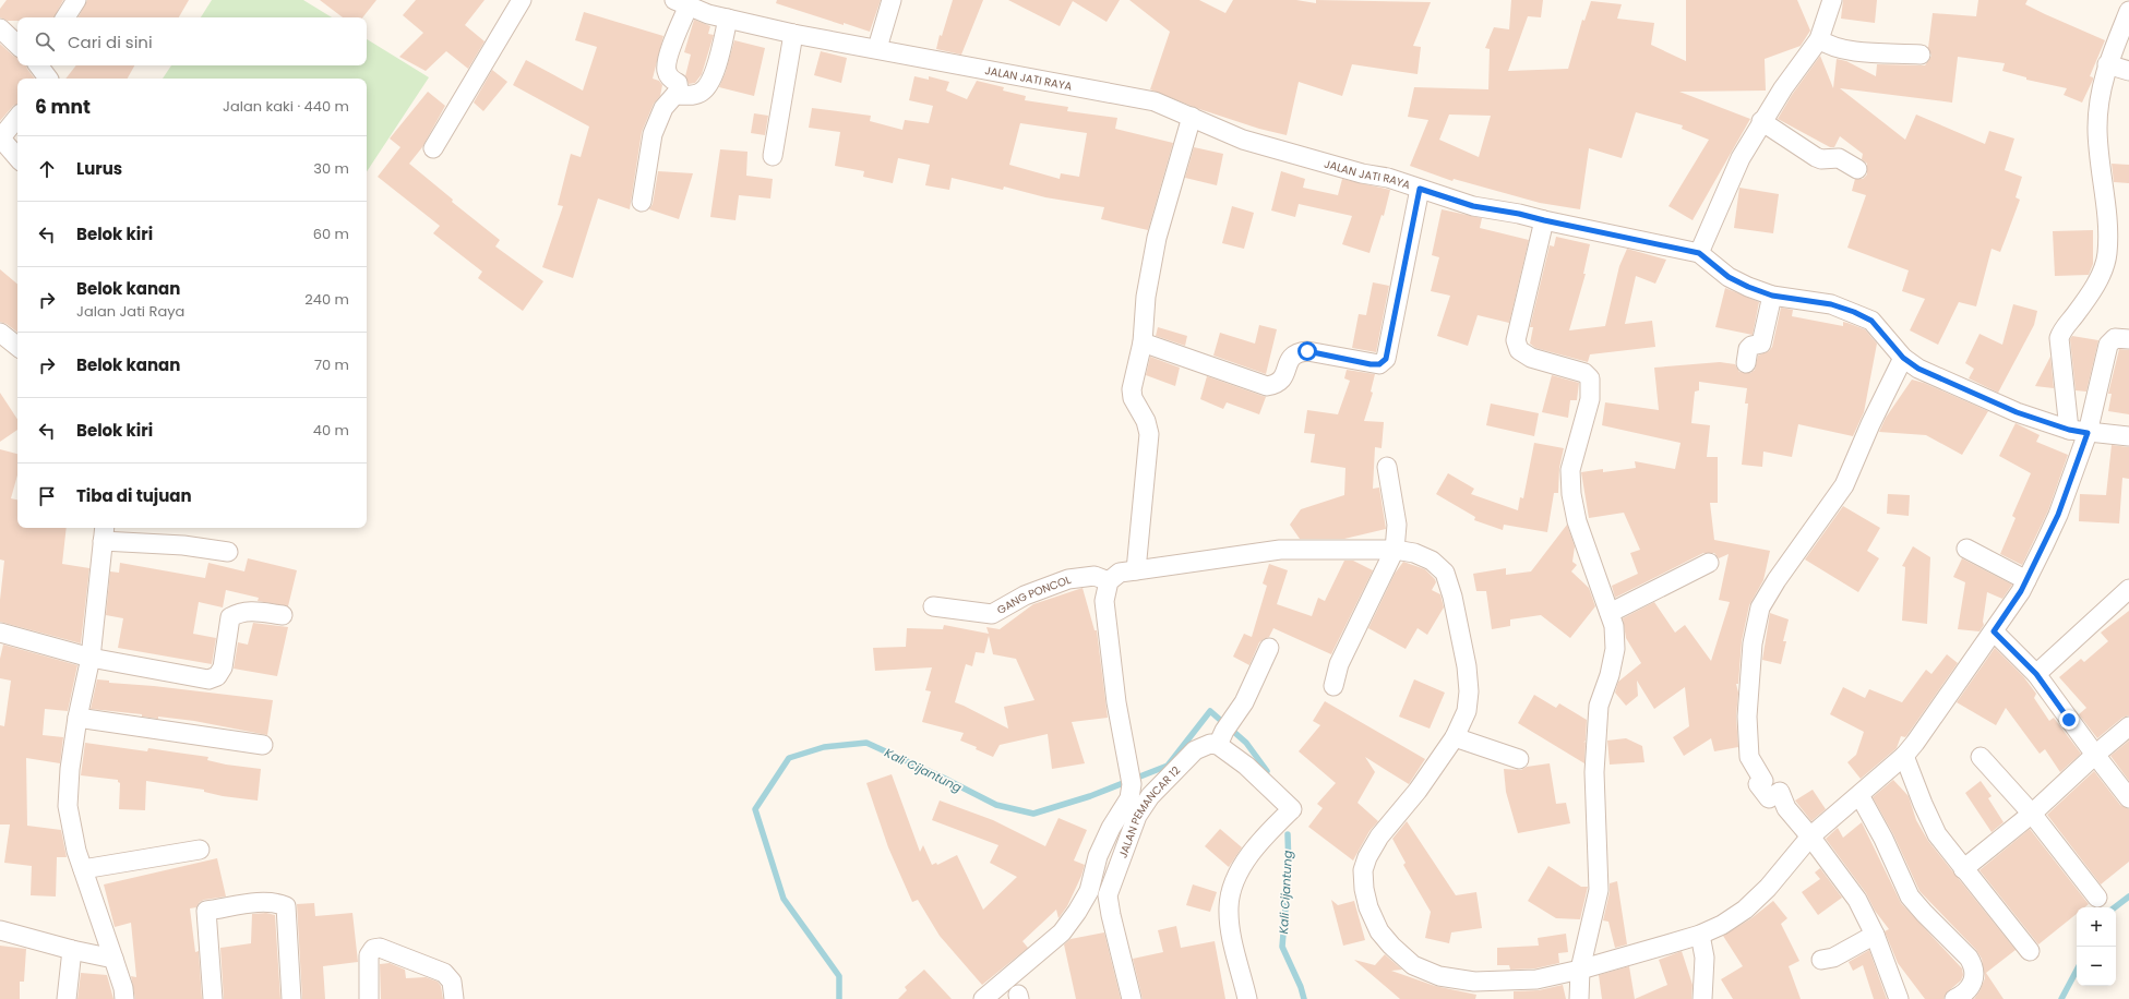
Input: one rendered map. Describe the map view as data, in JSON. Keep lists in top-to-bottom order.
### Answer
{
  "streets": {
    "street": ["JALAN JATI RAYA", "GANG PONCOL", "JALAN PEMANCAR 12"]
  },
  "water": ["Kali Cijantung"],
  "page": {
    "search": "Cari di sini",
    "heading": ["6 mnt", "Jalan kaki · 440 m"],
    "list": [
      ["Lurus", "30 m"],
      ["Belok kiri", "60 m"],
      ["Belok kanan", "Jalan Jati Raya", "240 m"],
      ["Belok kanan", "70 m"],
      ["Belok kiri", "40 m"],
      "Tiba di tujuan"
    ],
    "map_buttons": ["+", "−"]
  }
}
